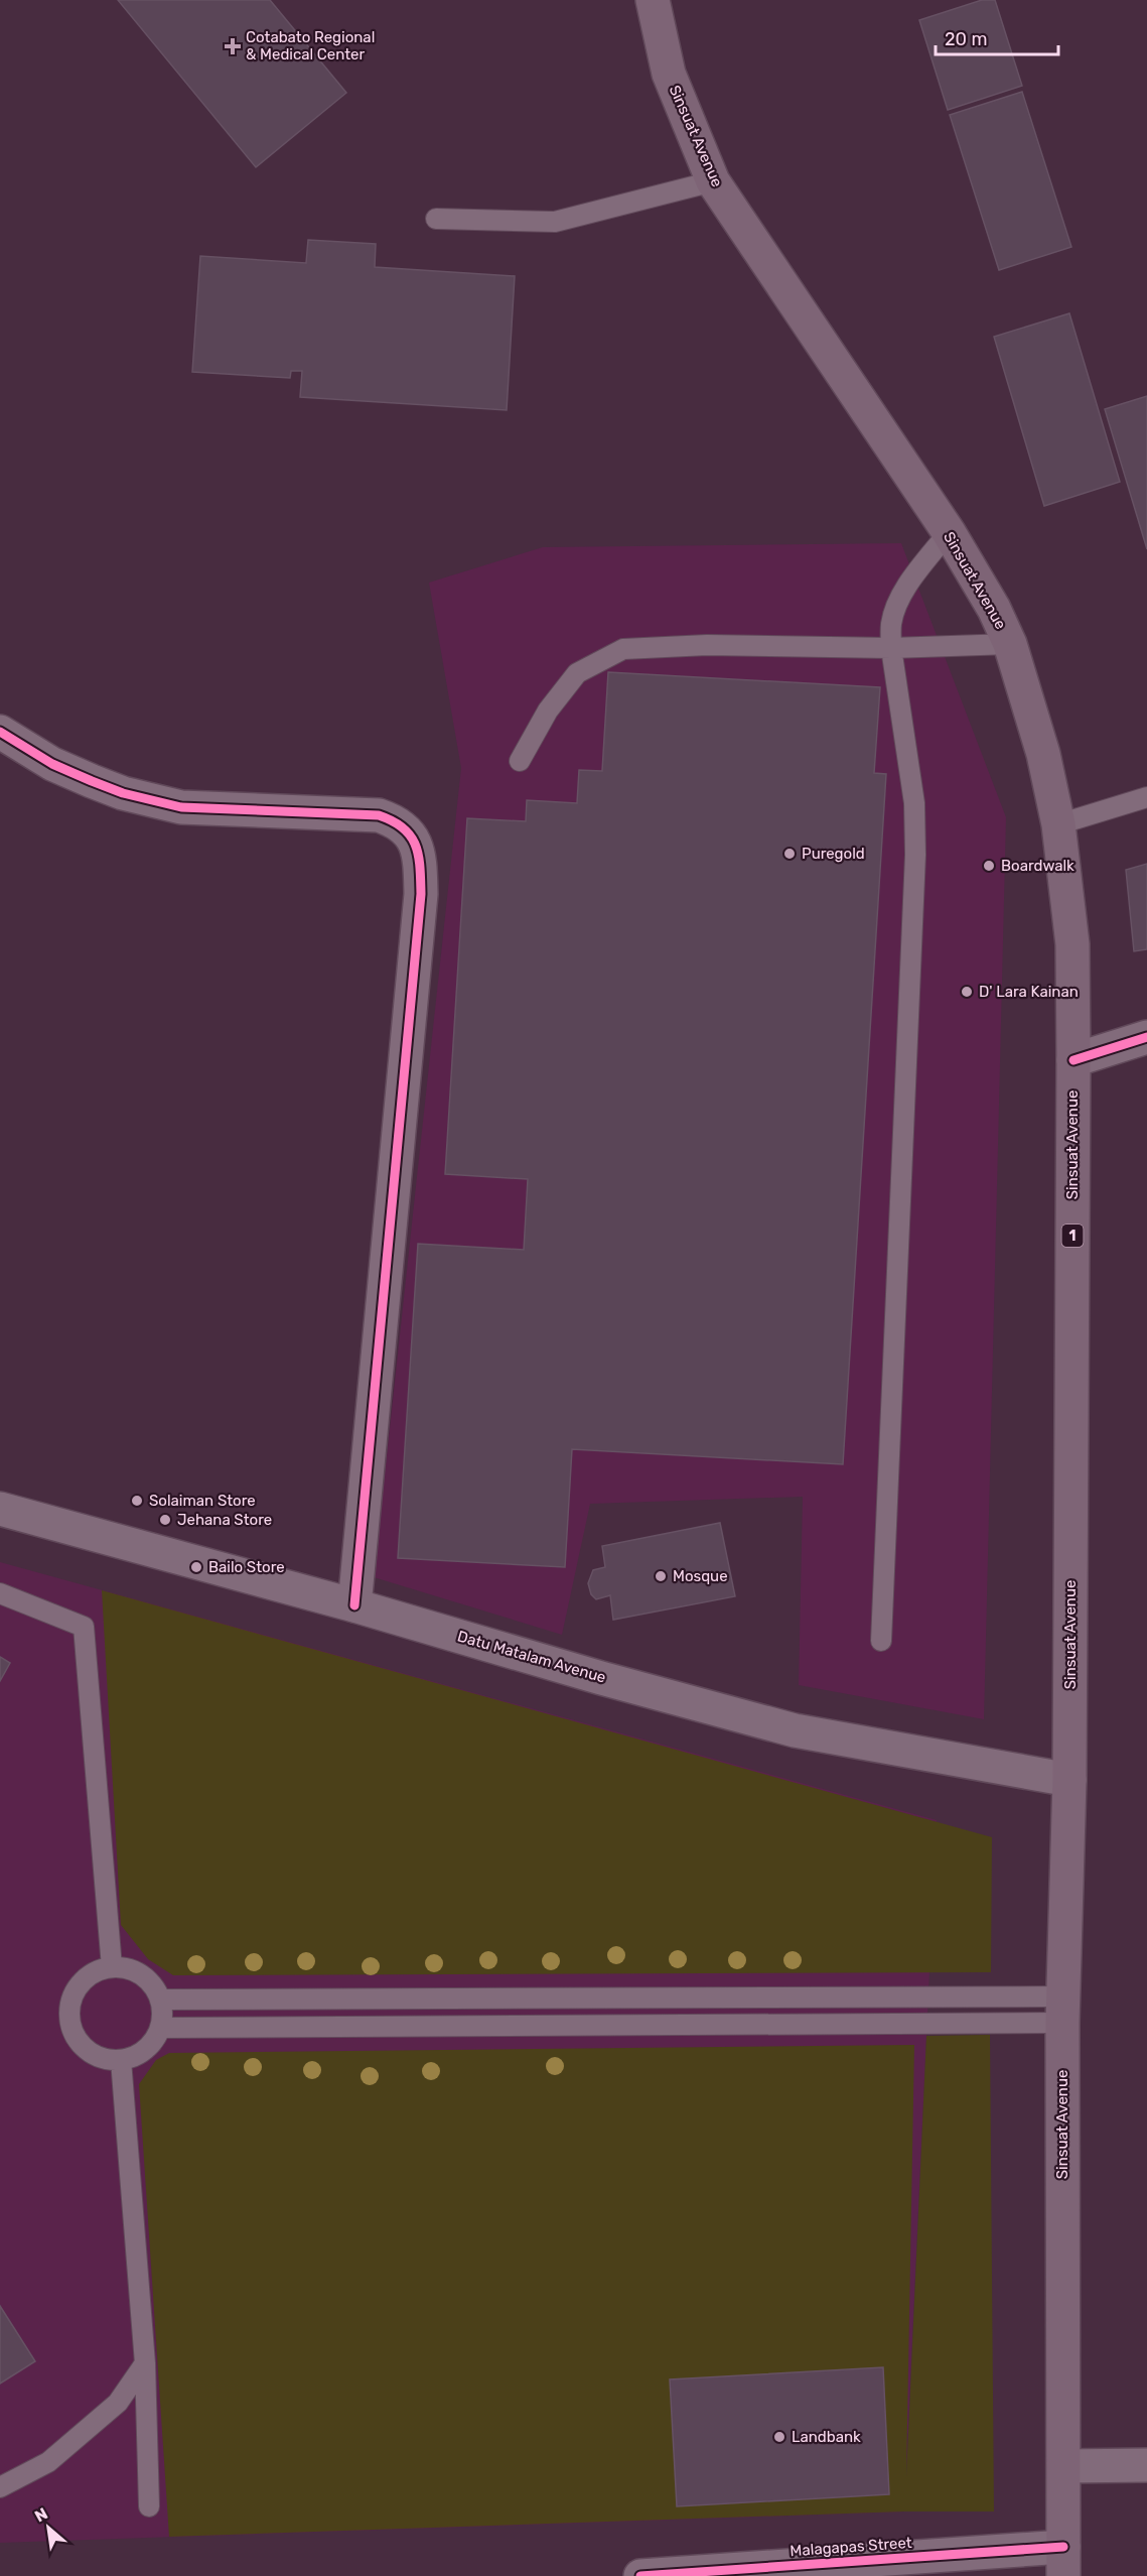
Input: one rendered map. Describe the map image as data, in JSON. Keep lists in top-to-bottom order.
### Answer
{
  "streets": {
    "main road": ["Sinsuat Avenue", "1"],
    "street": ["Datu Matalam Avenue", "Malagapas Street"]
  },
  "crossings": [
    ["Sinsuat Avenue", "Datu Matalam Avenue"],
    ["Sinsuat Avenue", "Malagapas Street"]
  ],
  "places": {
    "health": ["Cotabato Regional & Medical Center"],
    "other": [
      "Puregold",
      "Boardwalk",
      "D' Lara Kainan",
      "Solaiman Store",
      "Jehana Store",
      "Bailo Store",
      "Mosque",
      "Landbank"
    ]
  },
  "scale_bar": "20 m",
  "north": "top left"
}
